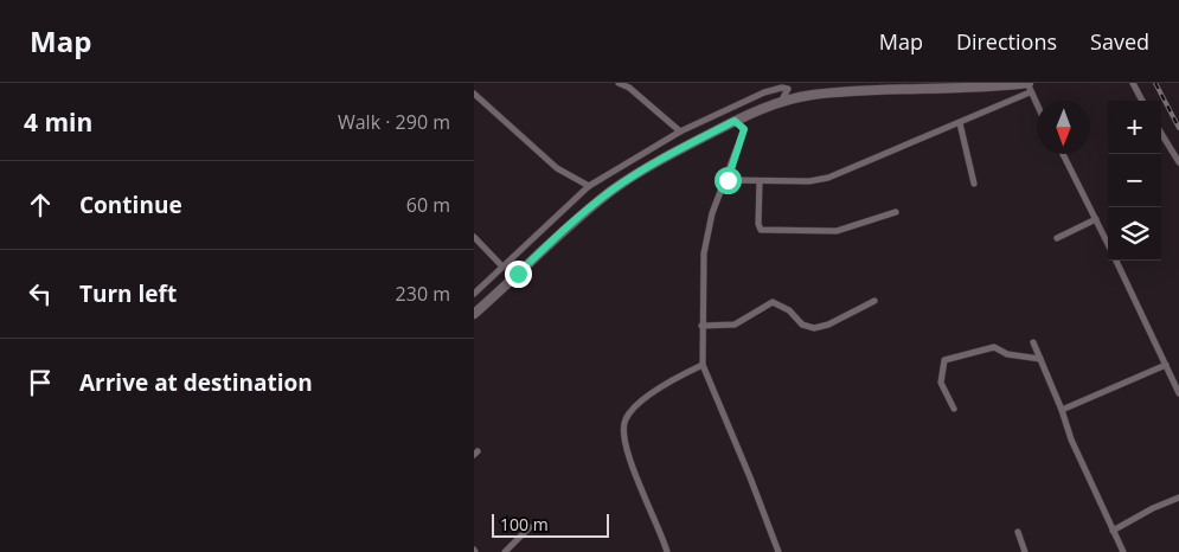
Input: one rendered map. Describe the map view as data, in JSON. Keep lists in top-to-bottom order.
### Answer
{
  "scale_bar": "100 m",
  "north": "bottom",
  "page": {
    "header": "Map",
    "nav": ["Map", "Directions", "Saved"],
    "heading": ["4 min", "Walk · 290 m"],
    "map_buttons": ["+", "−"],
    "list": [
      ["Continue", "60 m"],
      ["Turn left", "230 m"],
      "Arrive at destination"
    ],
    "scale": "100 m"
  }
}
